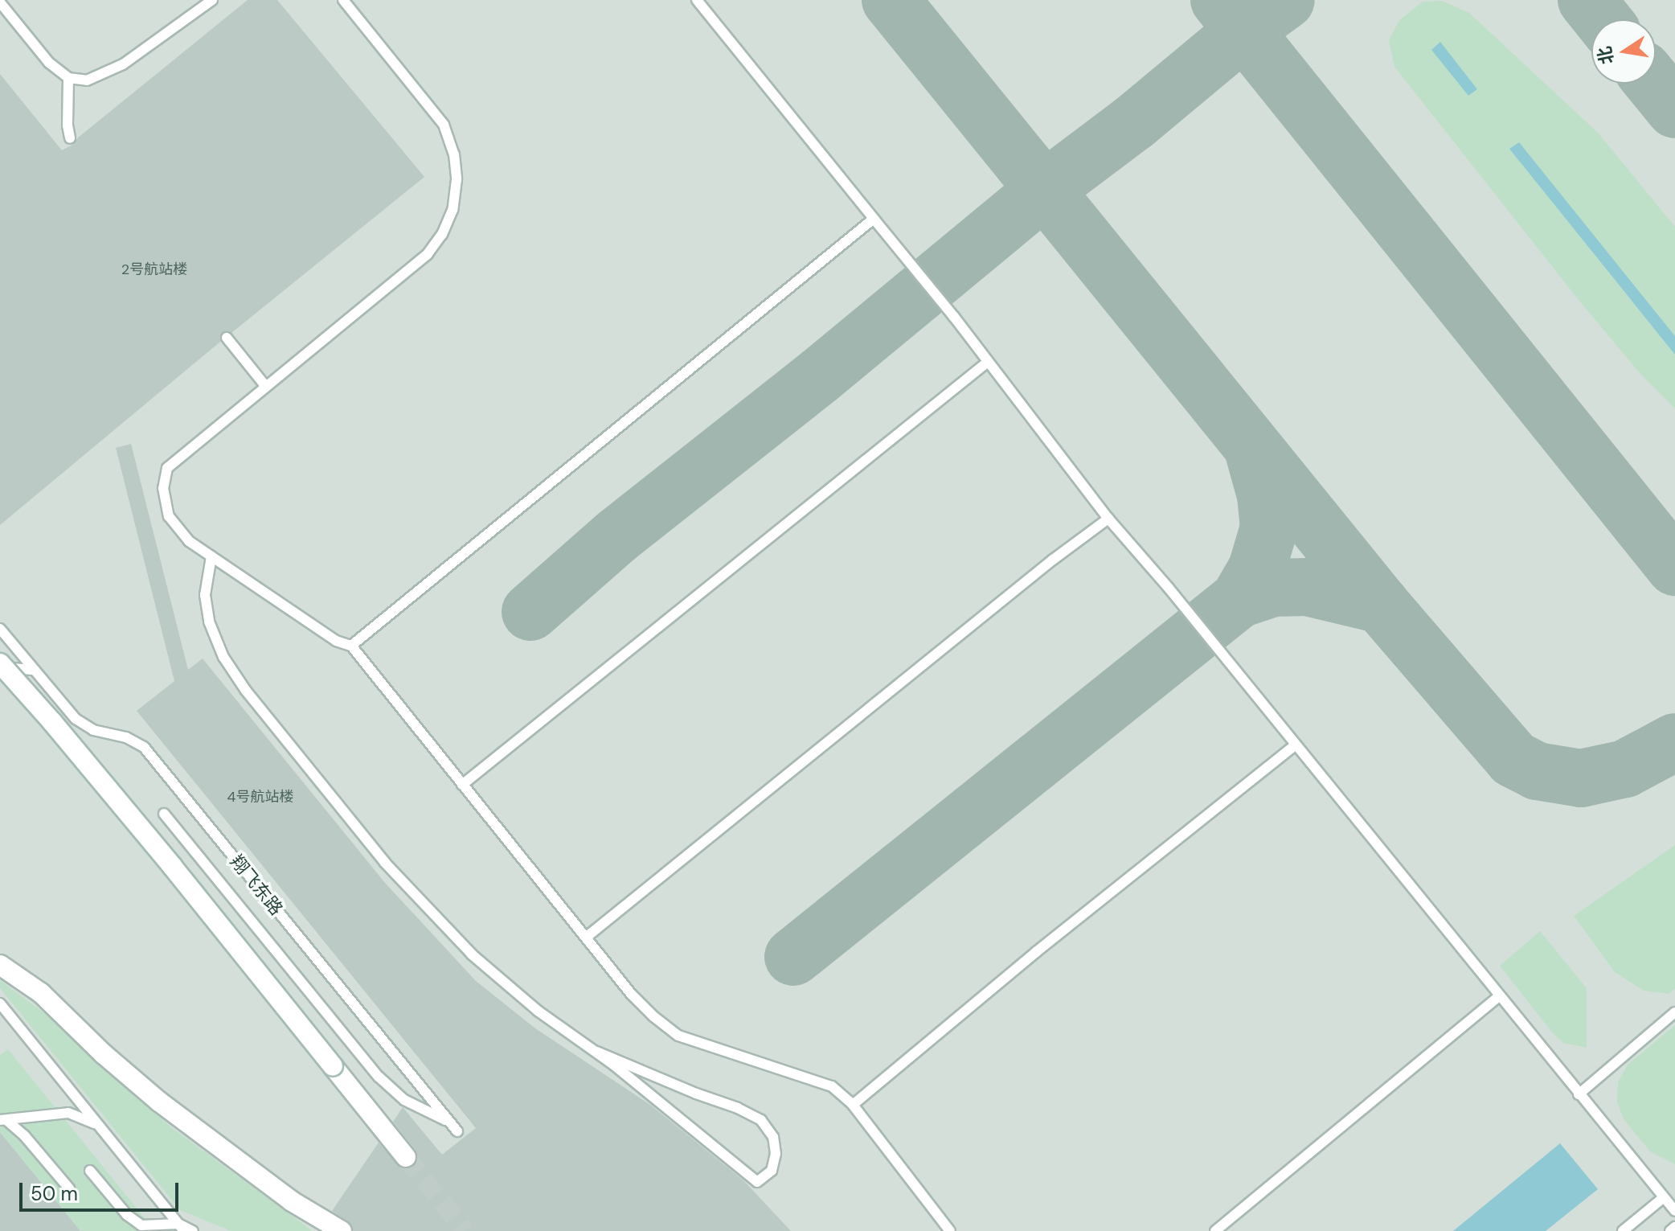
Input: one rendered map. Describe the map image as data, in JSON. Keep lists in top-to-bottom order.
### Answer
{
  "streets": {
    "lane": ["翔飞东路"]
  },
  "house_numbers": ["2号航站楼", "4号航站楼"],
  "scale_bar": "50 m",
  "north": "left"
}
